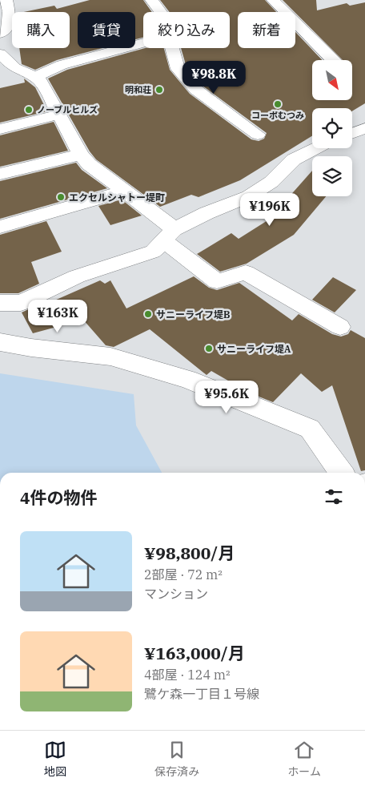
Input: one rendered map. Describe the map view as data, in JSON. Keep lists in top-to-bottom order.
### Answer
{
  "places": [
    "明和荘",
    "コーポむつみ",
    "ノーブルヒルズ",
    "エクセルシャトー堤町",
    "サニーライフ堤B",
    "サニーライフ堤A"
  ],
  "north": "bottom right",
  "page": {
    "chip": [
      "購入",
      "賃貸",
      "絞り込み",
      "新着"
    ],
    "price": [
      "¥98.8K",
      "¥196K",
      "¥163K",
      "¥95.6K"
    ],
    "heading": "4件の物件",
    "list": [
      {
        "name": "¥98,800/月",
        "note": "2部屋 · 72 m² · マンション"
      },
      {
        "name": "¥163,000/月",
        "note": "4部屋 · 124 m² · 鷺ケ森一丁目１号線"
      }
    ],
    "tabs": ["地図", "保存済み", "ホーム"]
  }
}
